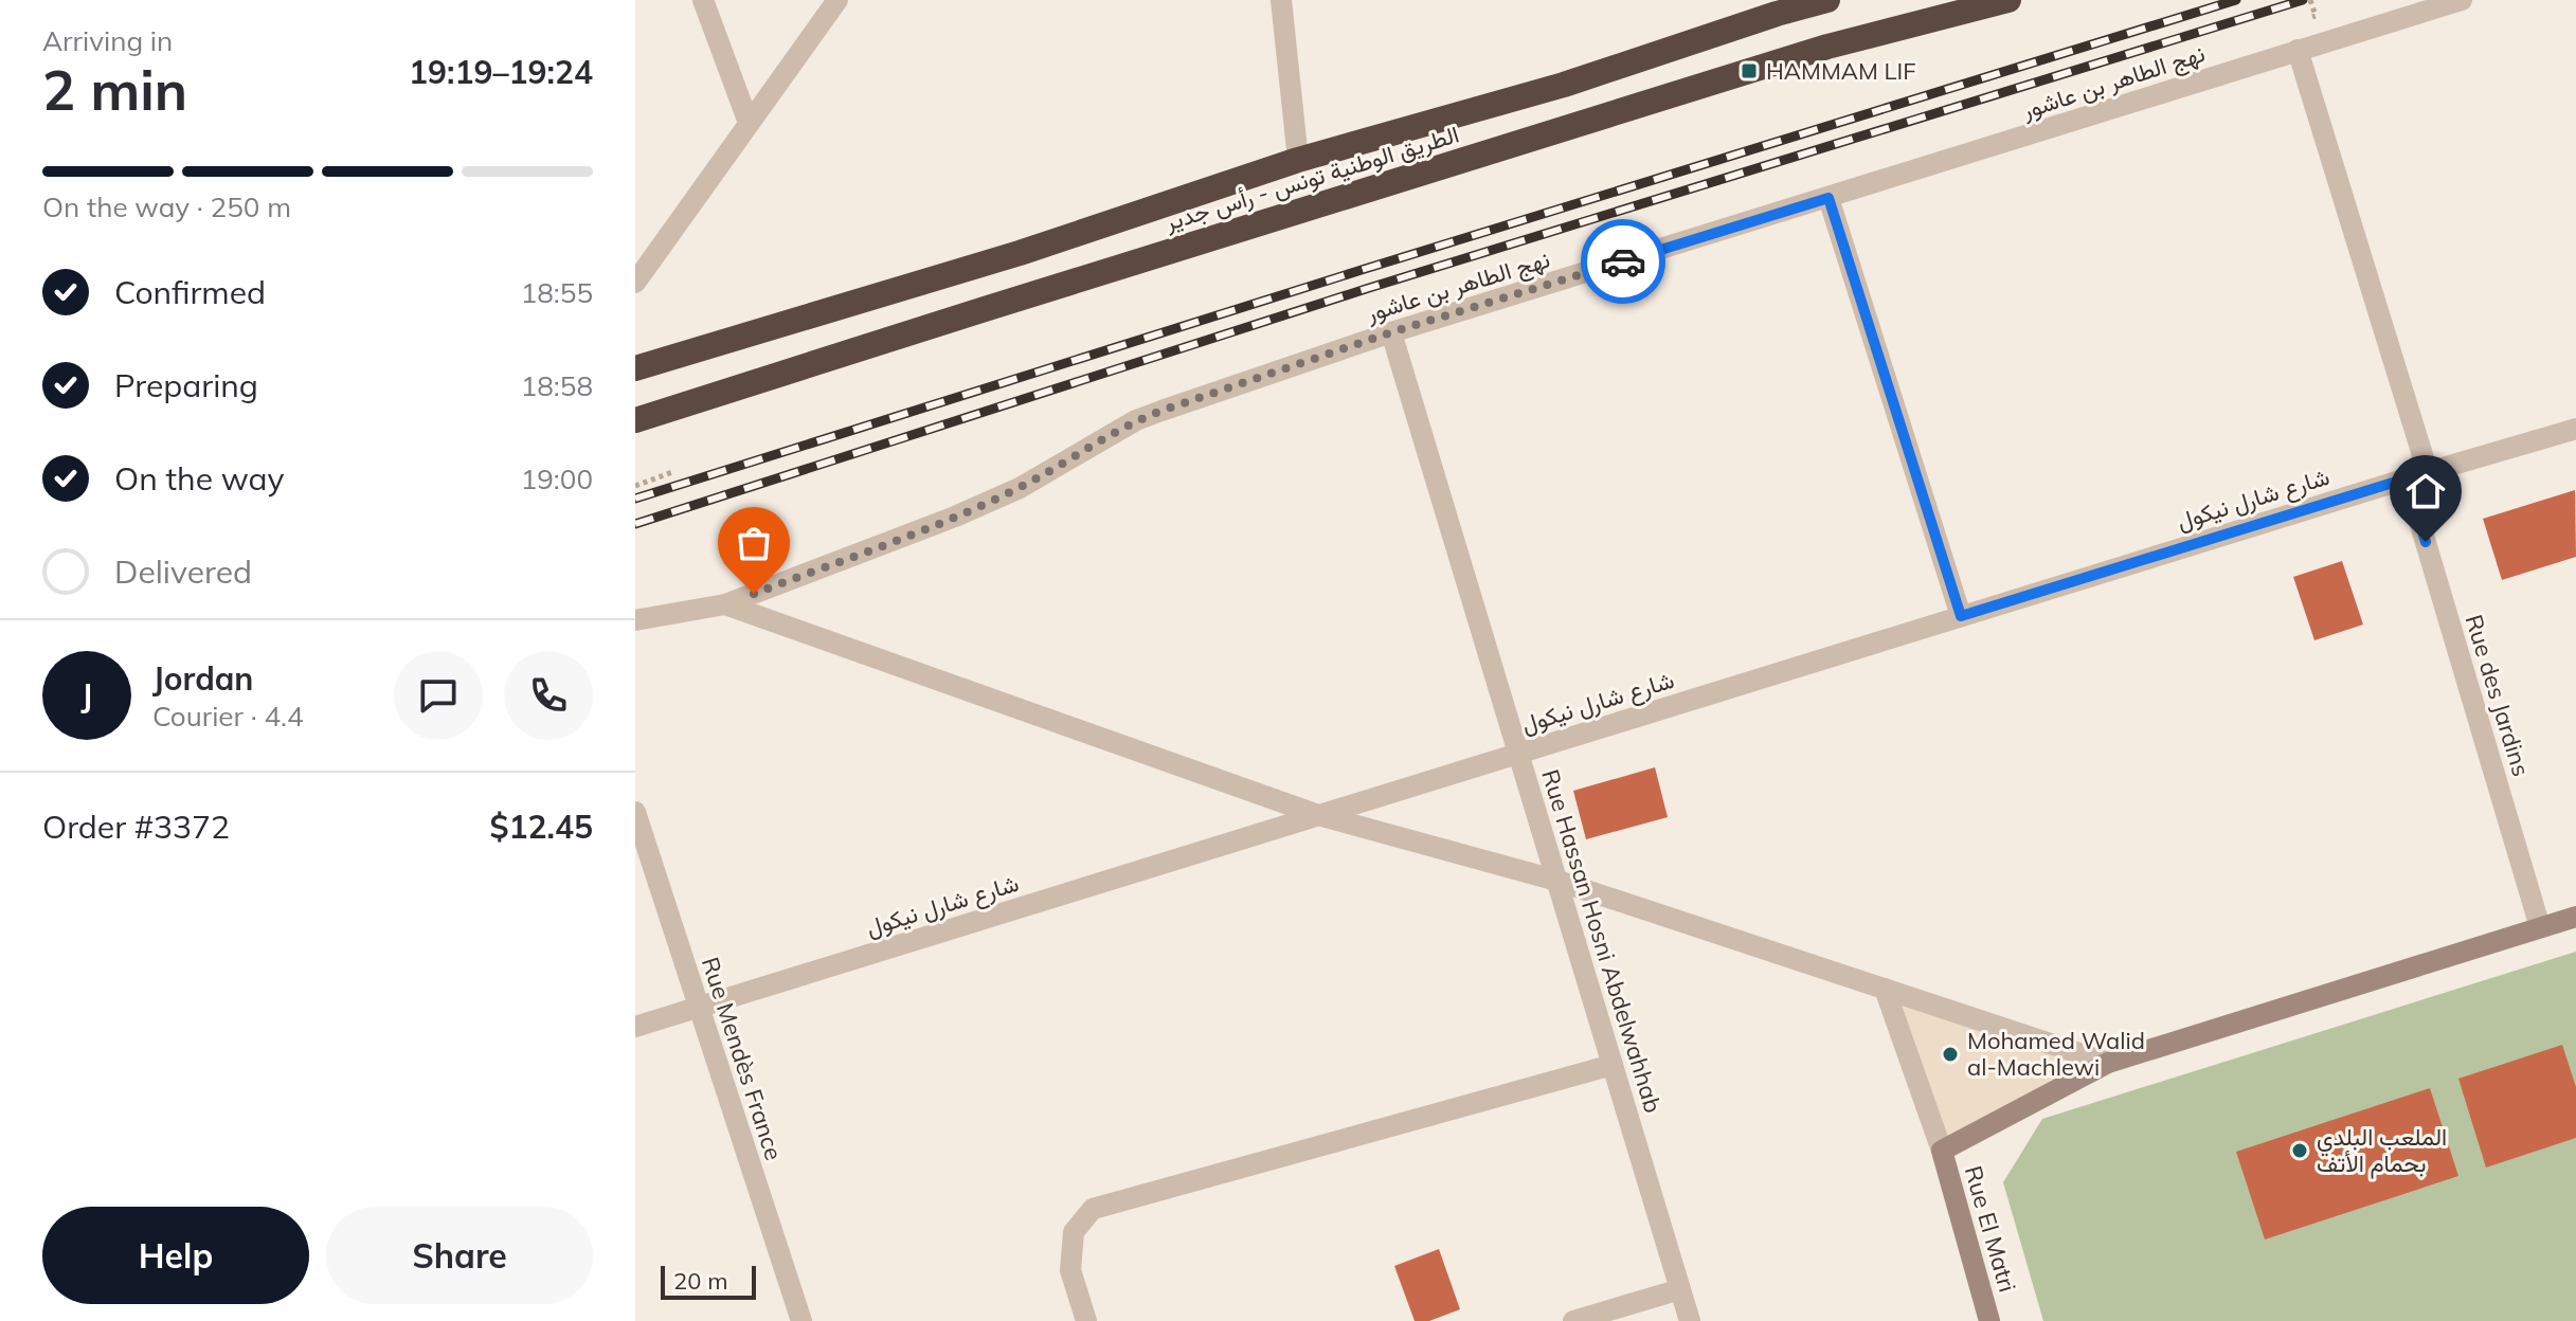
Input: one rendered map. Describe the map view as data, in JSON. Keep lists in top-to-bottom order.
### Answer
{
  "streets": {
    "highway": ["الطريق الوطنية تونس - رأس جدير"],
    "street": [
      "نهج الطاهر بن عاشور",
      "شارع شارل نيكول",
      "Rue des Jardins",
      "Rue Hassan Hosni Abdelwahhab",
      "Rue Mendès France",
      "Rue El Matri"
    ]
  },
  "crossings": [
    ["نهج الطاهر بن عاشور", "Rue des Jardins"],
    ["نهج الطاهر بن عاشور", "Rue Hassan Hosni Abdelwahhab"],
    ["شارع شارل نيكول", "Rue des Jardins"],
    ["شارع شارل نيكول", "Rue Hassan Hosni Abdelwahhab"],
    ["شارع شارل نيكول", "Rue Mendès France"]
  ],
  "places": {
    "transit": ["HAMMAM LIF"],
    "other": ["Mohamed Walid al-Machlewi", "الملعب البلدي بحمام الأتف"]
  },
  "scale_bar": "20 m",
  "page": {
    "heading": ["2 min", "Arriving in", "19:19–19:24"],
    "panel": [
      "Jordan",
      "Courier · 4.4",
      "Order #3372",
      "$12.45"
    ],
    "bar": "On the way · 250 m",
    "list": [
      ["Confirmed", "18:55"],
      ["Preparing", "18:58"],
      ["On the way", "19:00"],
      "Delivered"
    ],
    "round": "J",
    "buttons": ["Help", "Share"],
    "scale": "20 m"
  }
}
